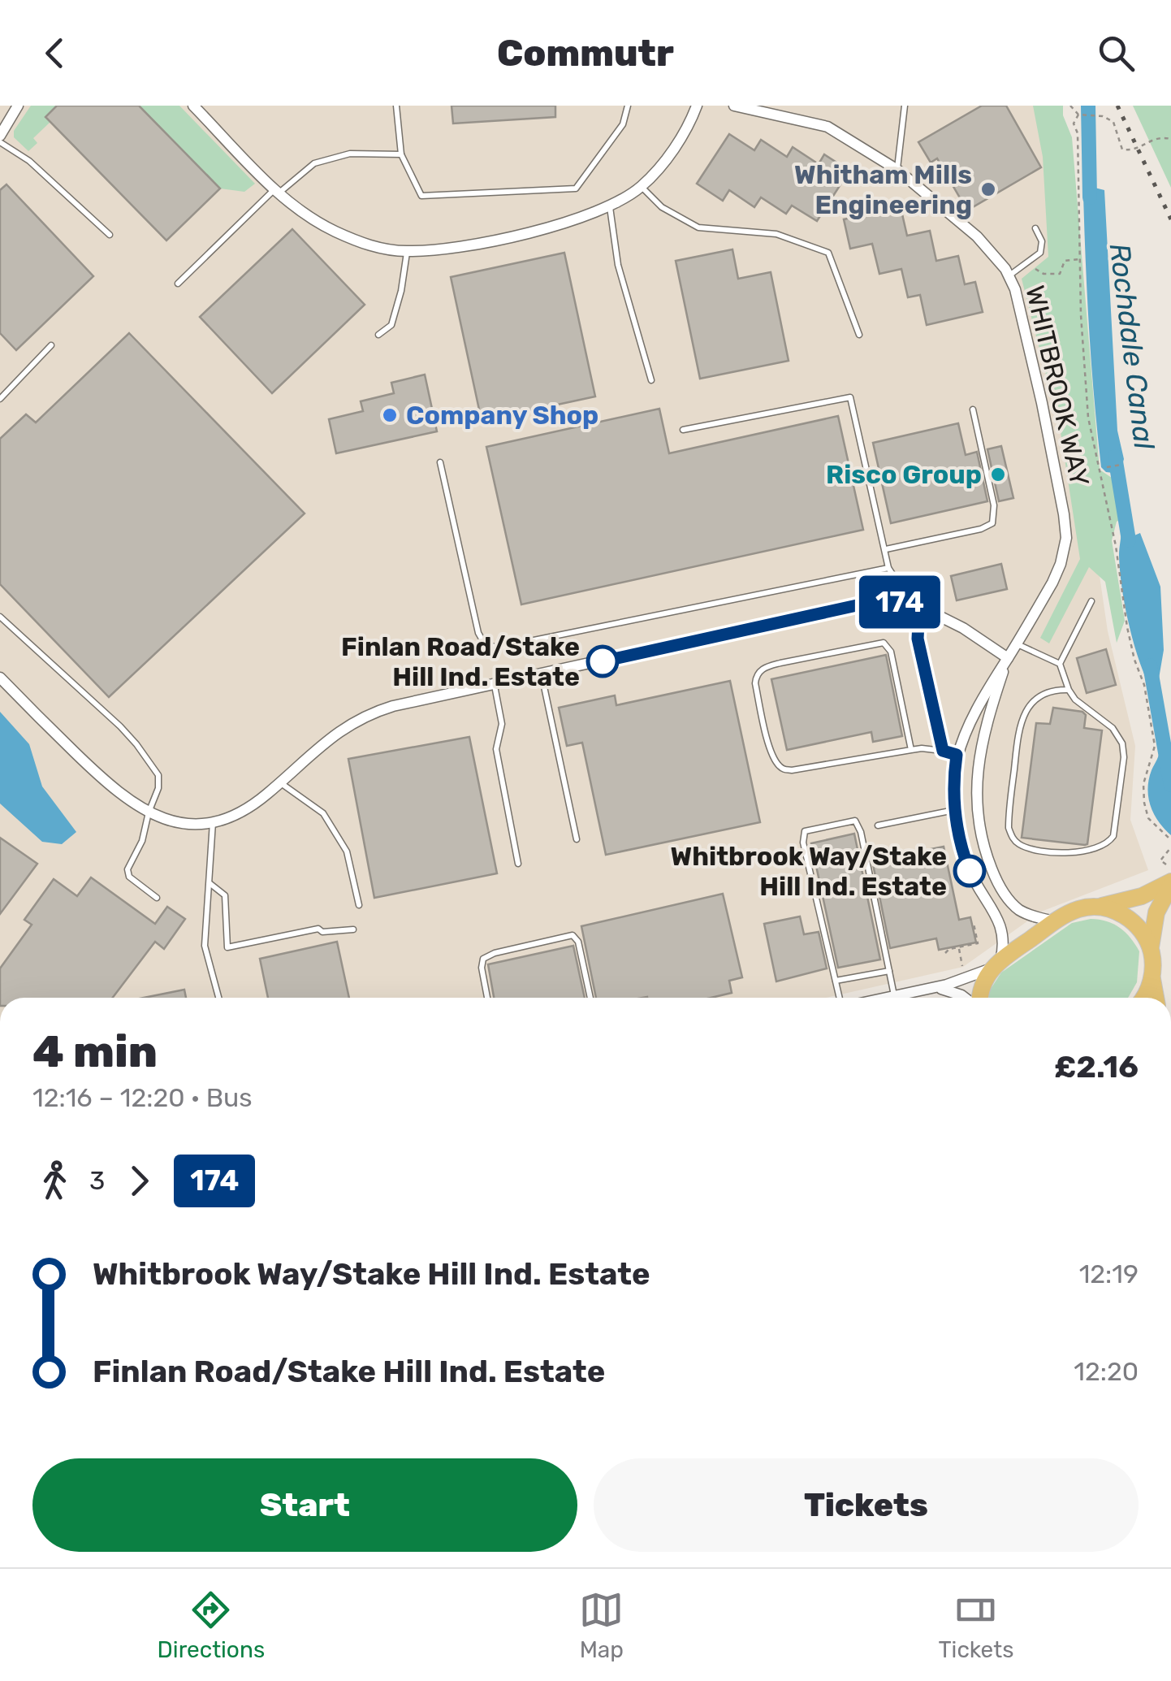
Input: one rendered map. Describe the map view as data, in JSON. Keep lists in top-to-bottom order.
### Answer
{
  "streets": {
    "street": ["WHITBROOK WAY"]
  },
  "water": ["Rochdale Canal"],
  "places": [
    "Whitham Mills Engineering",
    "Company Shop",
    "Risco Group",
    "Finlan Road/Stake Hill Ind. Estate",
    "Whitbrook Way/Stake Hill Ind. Estate"
  ],
  "lines": ["bus line 174"],
  "page": {
    "header": "Commutr",
    "on_map": "174",
    "heading": ["4 min", "12:16 – 12:20 · Bus", "£2.16"],
    "legs": ["3", "174"],
    "list": [
      {
        "name": "Whitbrook Way/Stake Hill Ind. Estate",
        "value": "12:19"
      },
      {
        "name": "Finlan Road/Stake Hill Ind. Estate",
        "value": "12:20"
      }
    ],
    "buttons": ["Start", "Tickets"],
    "tabs": ["Directions", "Map", "Tickets"]
  }
}
